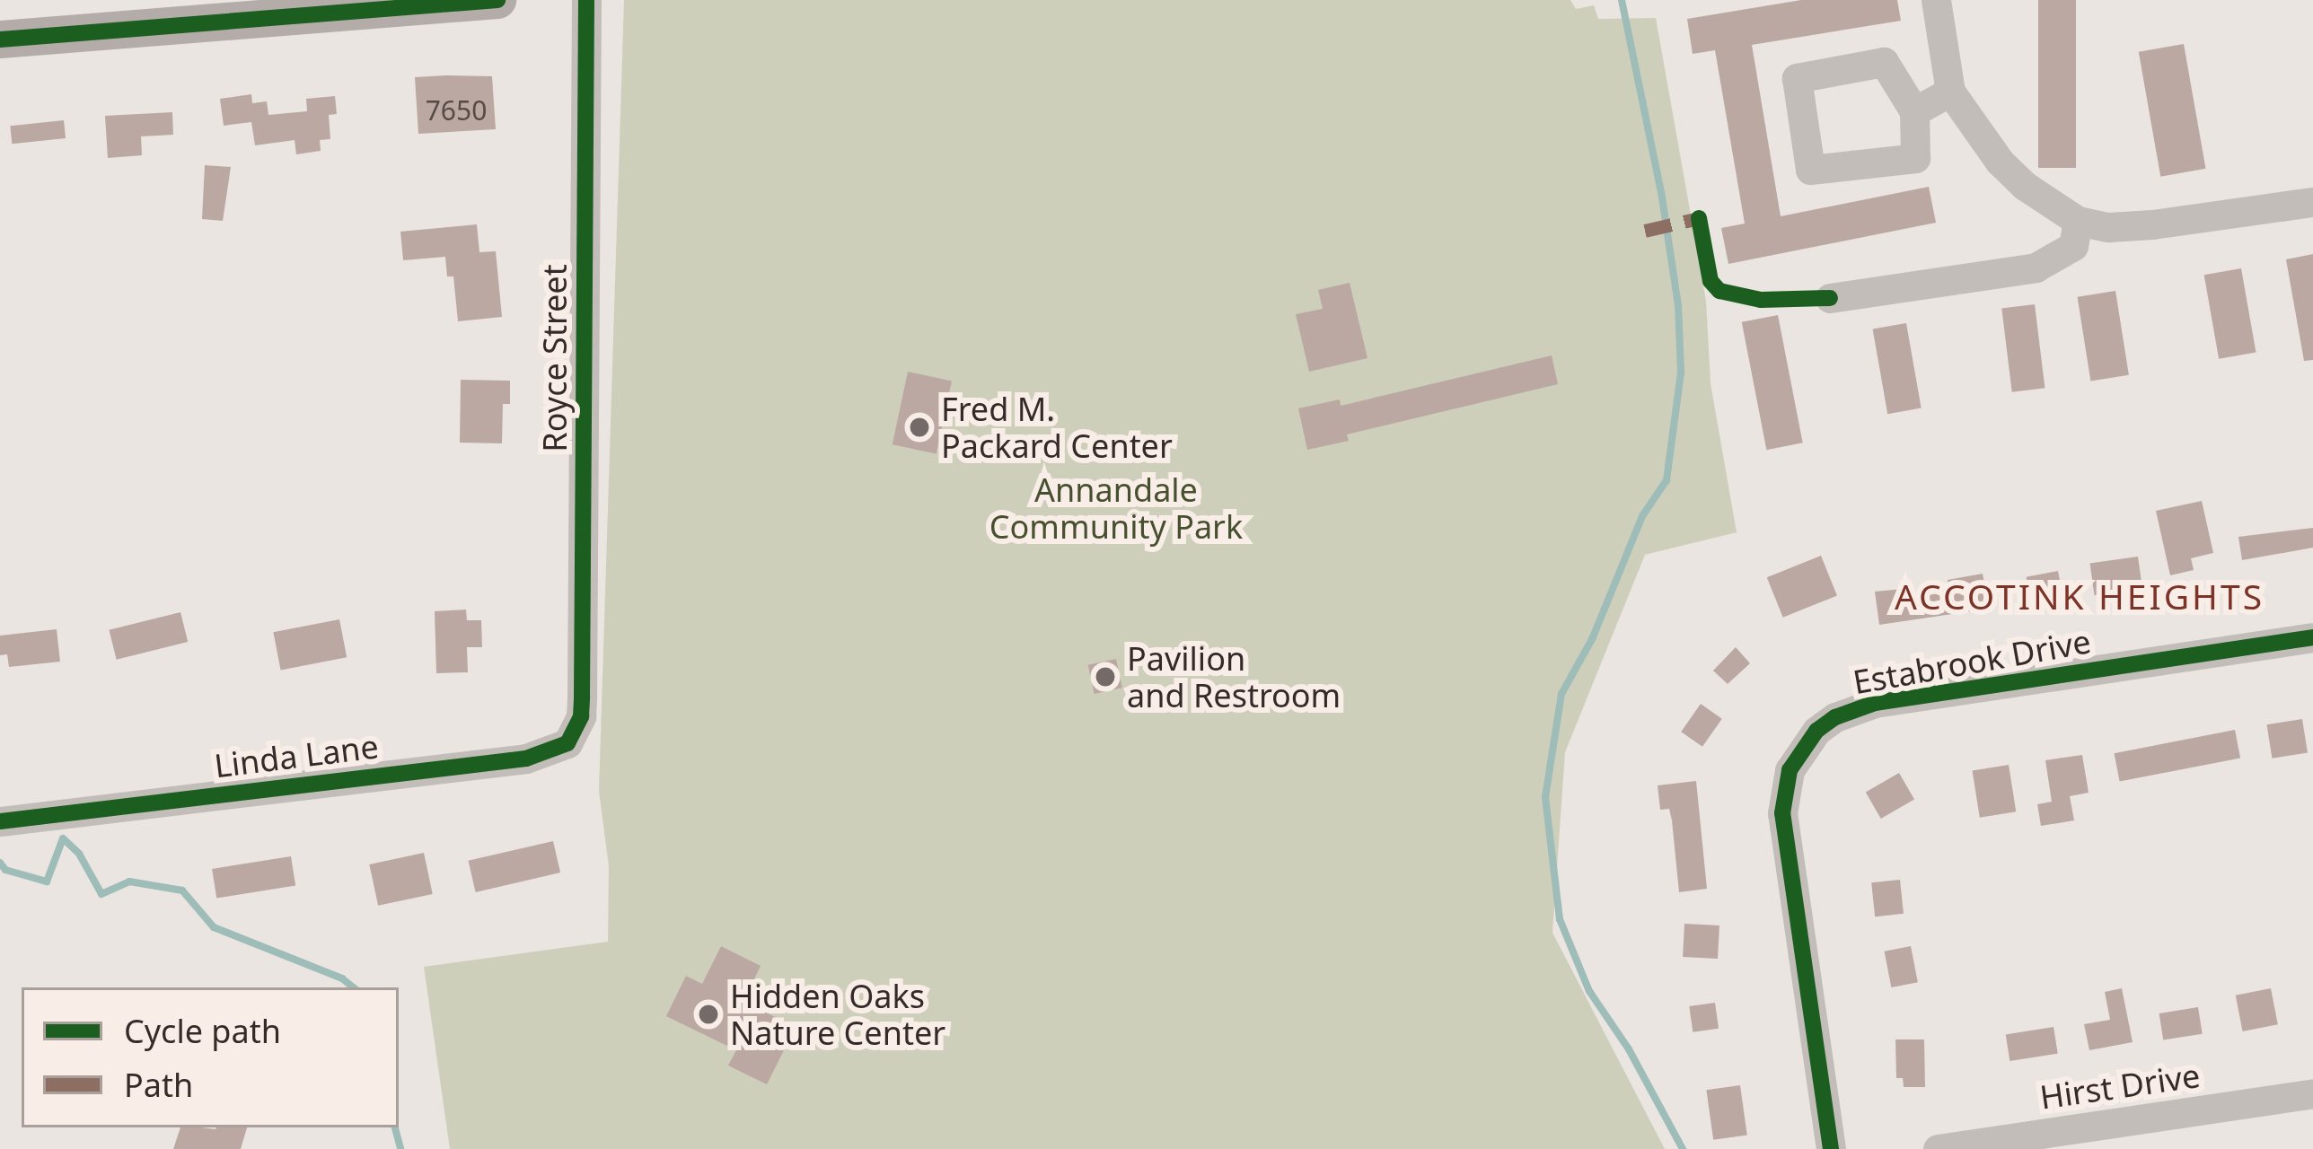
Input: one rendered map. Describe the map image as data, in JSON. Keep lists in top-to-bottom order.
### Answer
{
  "streets": {
    "street": [
      "Royce Street",
      "Estabrook Drive",
      "Linda Lane",
      "Hirst Drive"
    ]
  },
  "crossings": [
    ["Royce Street", "Linda Lane"]
  ],
  "districts": ["ACCOTINK HEIGHTS"],
  "parks": ["Annandale Community Park"],
  "places": ["Fred M. Packard Center", "Pavilion and Restroom", "Hidden Oaks Nature Center"],
  "house_numbers": ["7650"],
  "legend": ["Cycle path", "Path"]
}
